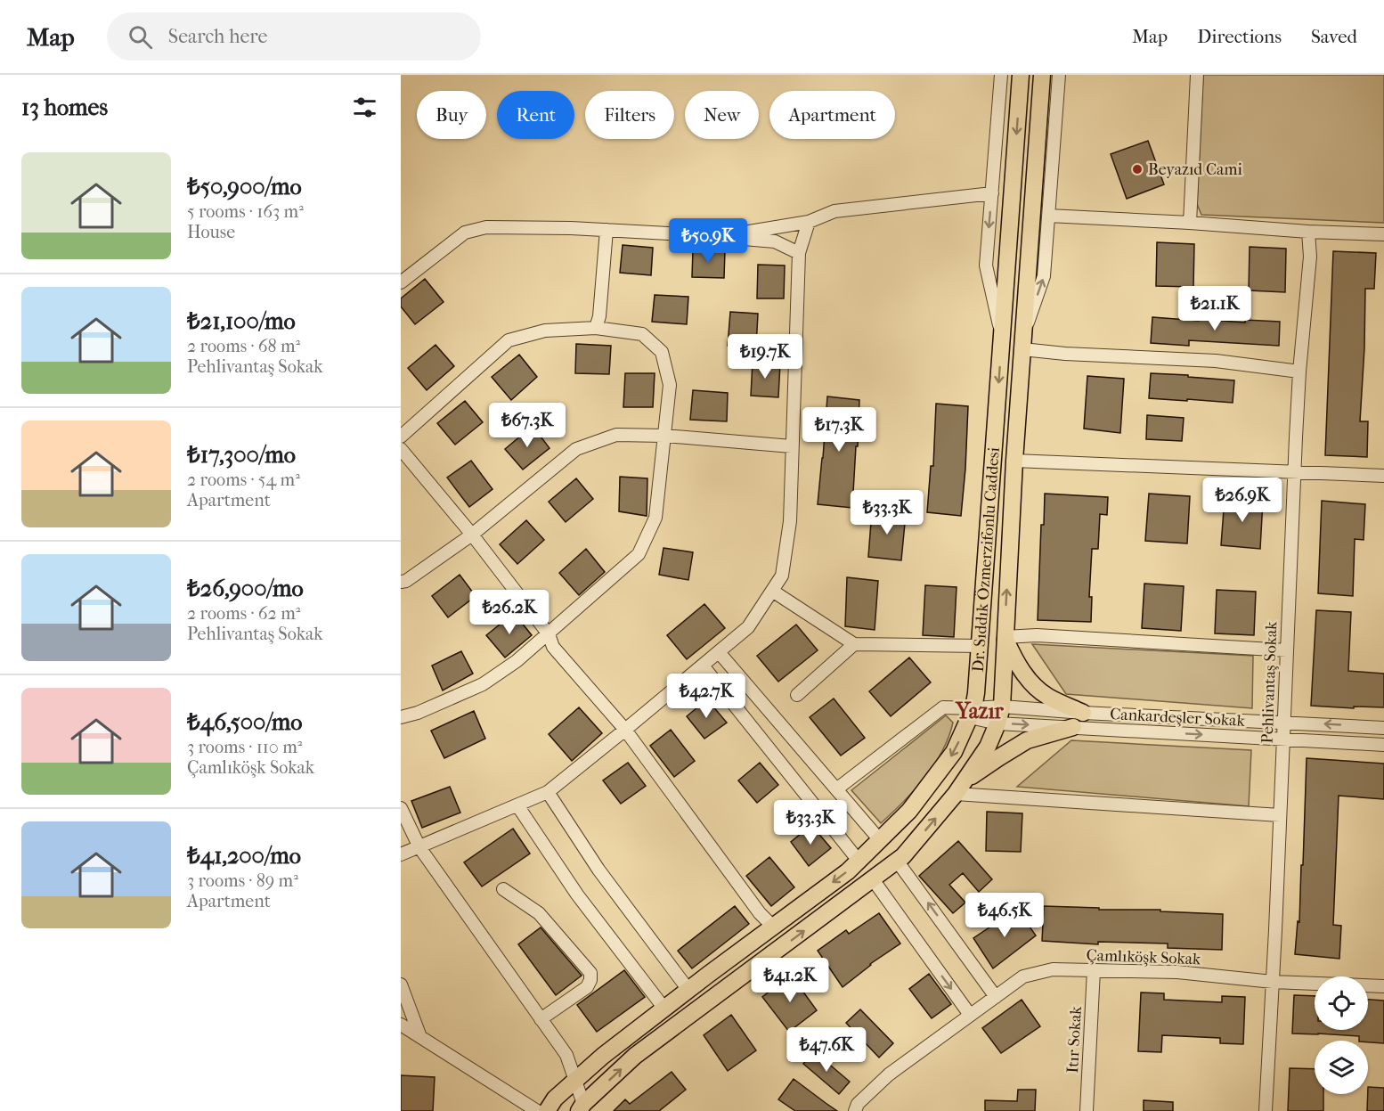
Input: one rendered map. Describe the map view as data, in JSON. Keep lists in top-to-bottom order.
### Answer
{
  "streets": {
    "main road": ["Dr. Sıddık Özmerzifonlu Caddesi"],
    "street": [
      "Pehlivantaş Sokak",
      "Cankardeşler Sokak",
      "Çamlıköşk Sokak",
      "Itır Sokak"
    ]
  },
  "crossings": [
    ["Dr. Sıddık Özmerzifonlu Caddesi", "Cankardeşler Sokak"],
    ["Pehlivantaş Sokak", "Cankardeşler Sokak"],
    ["Pehlivantaş Sokak", "Çamlıköşk Sokak"],
    ["Çamlıköşk Sokak", "Itır Sokak"]
  ],
  "districts": ["Yazır"],
  "places": ["Beyazıd Cami"],
  "page": {
    "header": "Map",
    "search": "Search here",
    "nav": ["Map", "Directions", "Saved"],
    "heading": "13 homes",
    "chip": [
      "Buy",
      "Rent",
      "Filters",
      "New",
      "Apartment"
    ],
    "list": [
      {
        "name": "₺50,900/mo",
        "note": "5 rooms · 163 m² · House"
      },
      {
        "name": "₺21,100/mo",
        "note": "2 rooms · 68 m² · Pehlivantaş Sokak"
      },
      {
        "name": "₺17,300/mo",
        "note": "2 rooms · 54 m² · Apartment"
      },
      {
        "name": "₺26,900/mo",
        "note": "2 rooms · 62 m² · Pehlivantaş Sokak"
      },
      {
        "name": "₺46,500/mo",
        "note": "3 rooms · 110 m² · Çamlıköşk Sokak"
      },
      {
        "name": "₺41,200/mo",
        "note": "3 rooms · 89 m² · Apartment"
      }
    ],
    "price": [
      "₺50.9K",
      "₺21.1K",
      "₺19.7K",
      "₺67.3K",
      "₺17.3K",
      "₺26.9K",
      "₺33.3K",
      "₺26.2K",
      "₺42.7K",
      "₺33.3K",
      "₺46.5K",
      "₺41.2K",
      "₺47.6K"
    ]
  }
}
